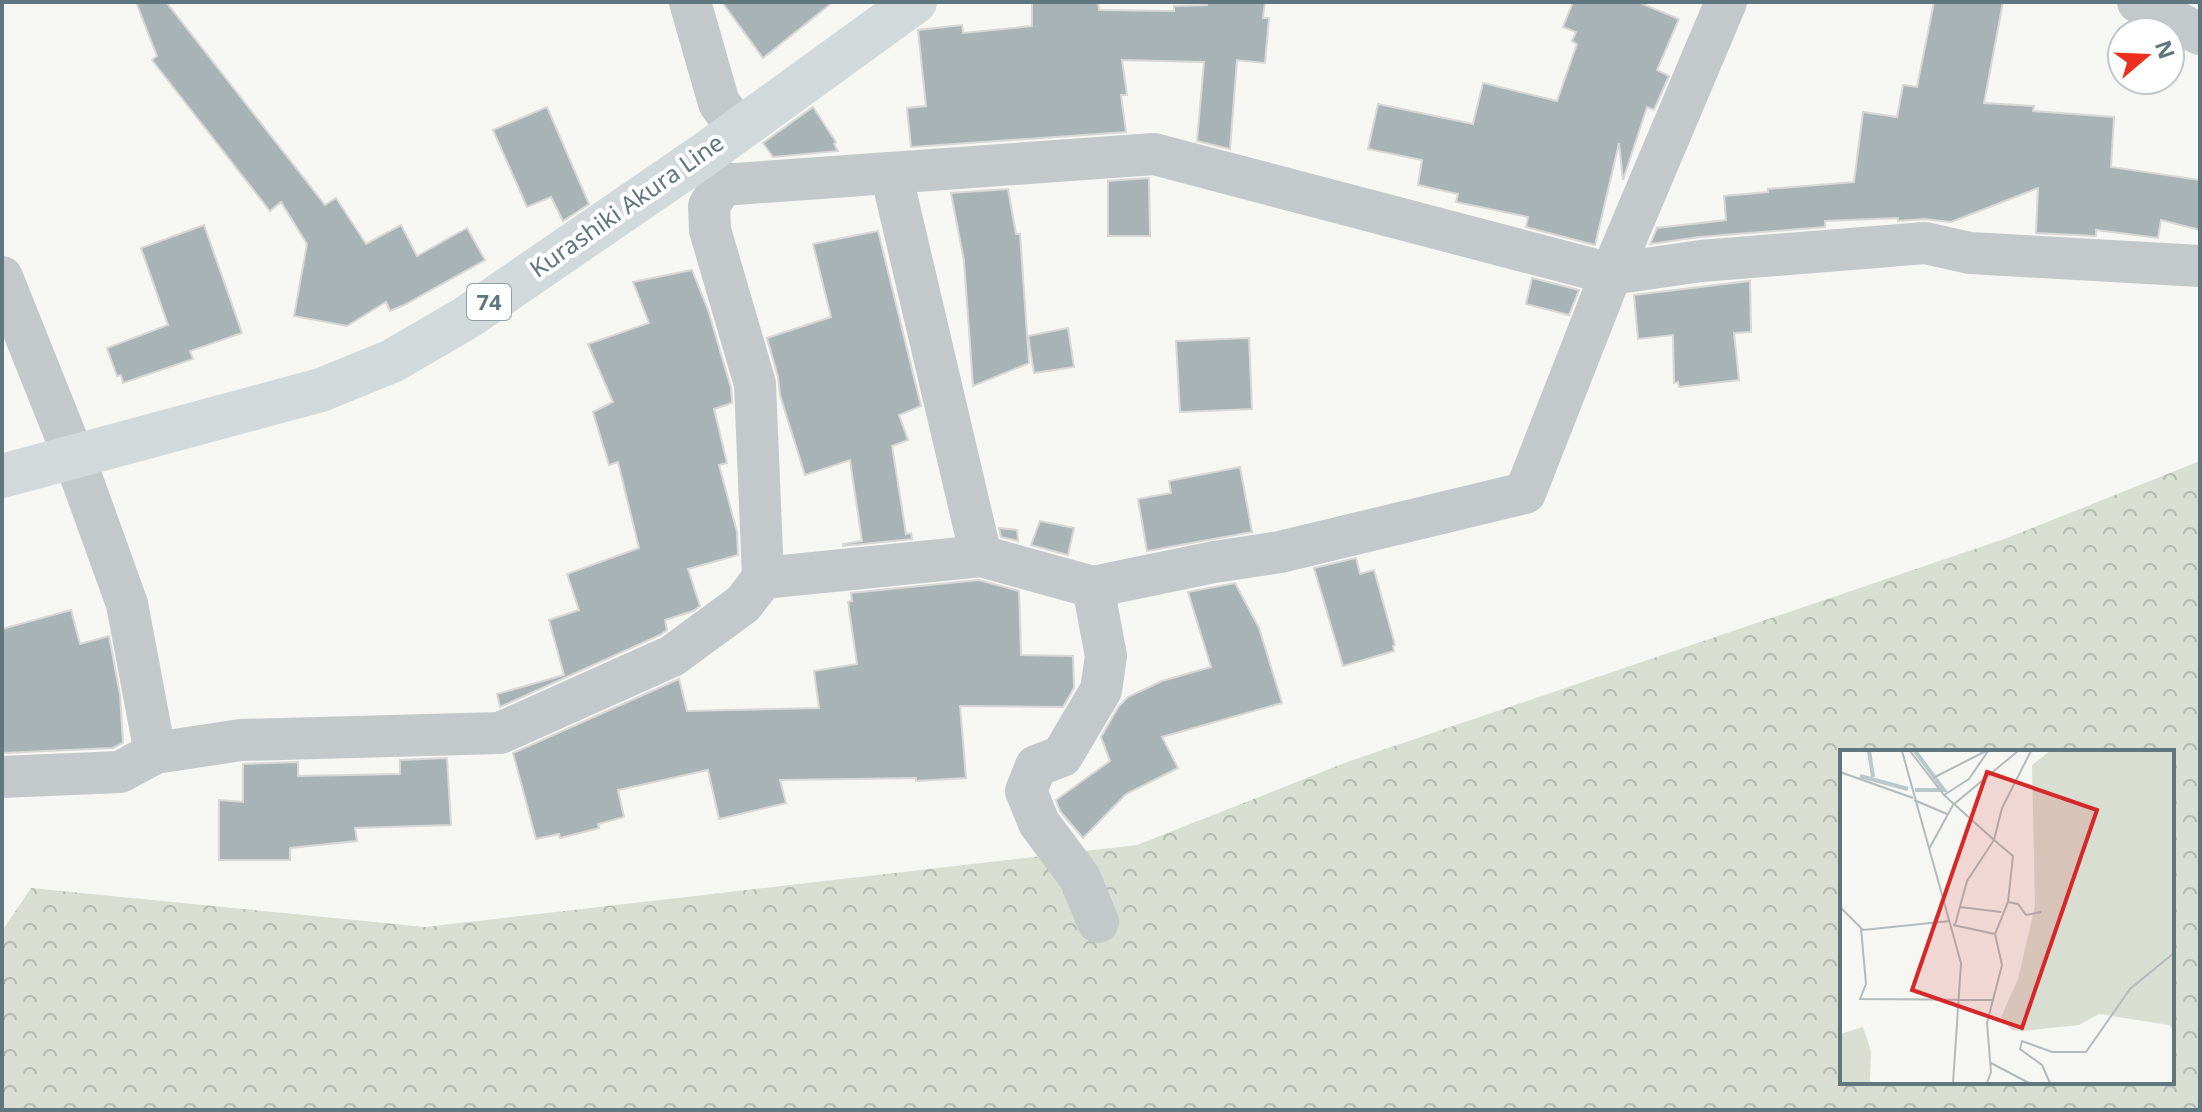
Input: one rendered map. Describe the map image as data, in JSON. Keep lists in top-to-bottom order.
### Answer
{
  "streets": {
    "main road": ["Kurashiki Akura Line", "74"]
  },
  "north": "right"
}
